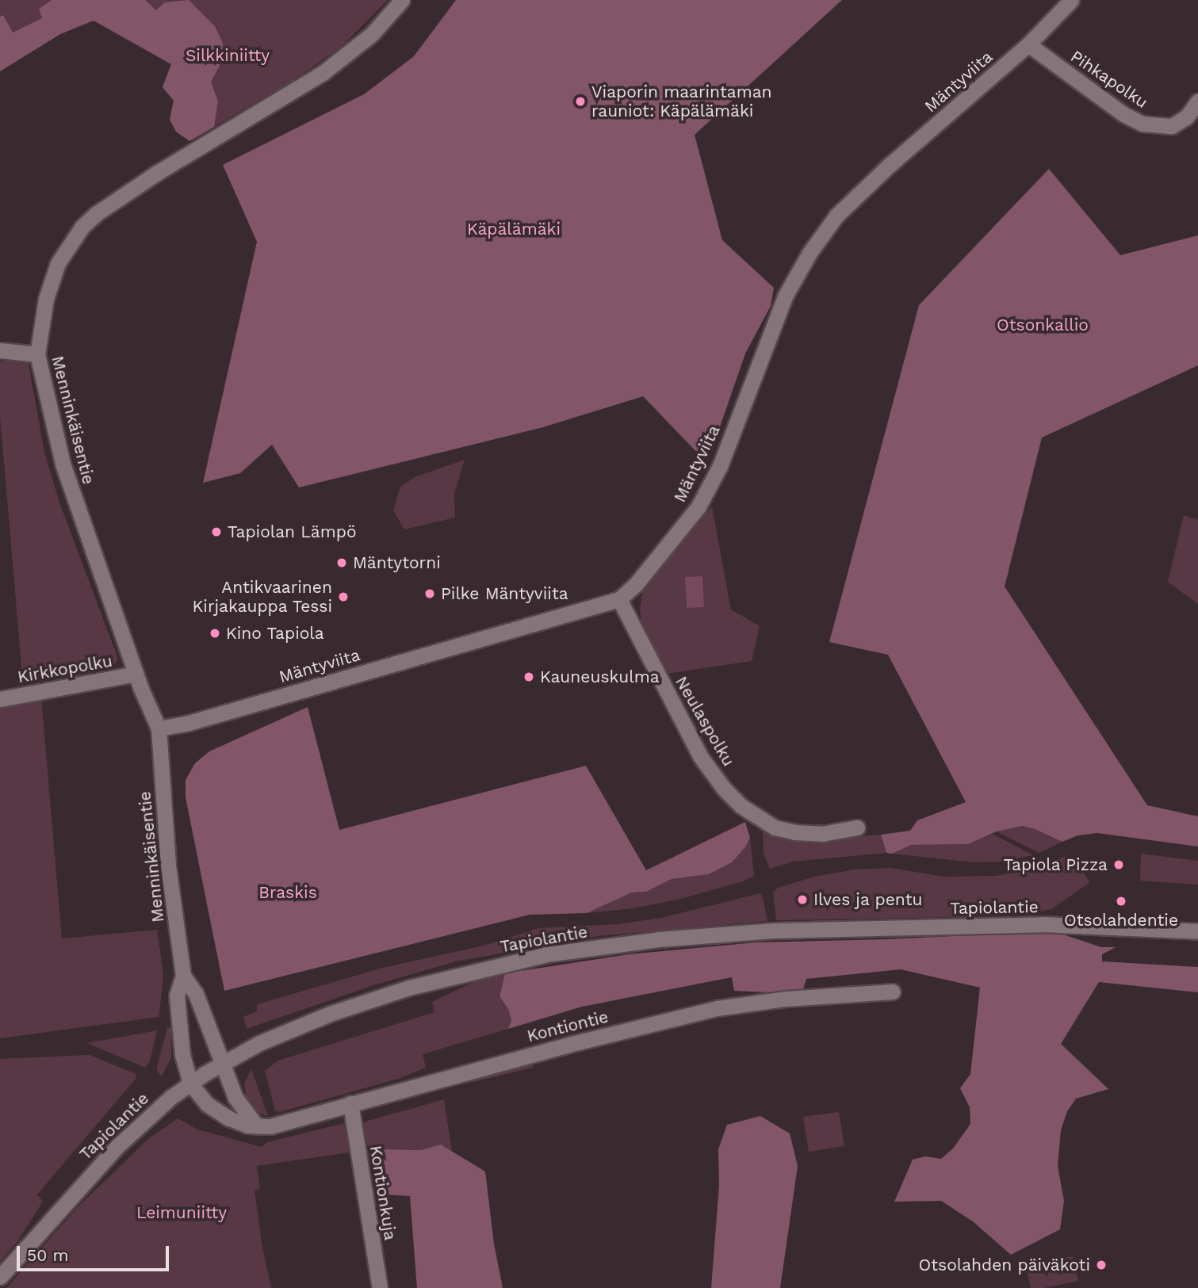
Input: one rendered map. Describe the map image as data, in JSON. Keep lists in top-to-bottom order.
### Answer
{
  "streets": {
    "street": [
      "Pihkapolku",
      "Mäntyviita",
      "Menninkäisentie",
      "Kirkkopolku",
      "Neulaspolku",
      "Tapiolantie",
      "Kontiontie",
      "Kontionkuja"
    ]
  },
  "crossings": [
    ["Pihkapolku", "Mäntyviita"],
    ["Mäntyviita", "Menninkäisentie"],
    ["Mäntyviita", "Neulaspolku"],
    ["Menninkäisentie", "Kirkkopolku"],
    ["Menninkäisentie", "Tapiolantie"],
    ["Menninkäisentie", "Kontiontie"],
    ["Tapiolantie", "Kontiontie"],
    ["Kontiontie", "Kontionkuja"]
  ],
  "parks": [
    "Silkkiniitty",
    "Käpälämäki",
    "Otsonkallio",
    "Braskis",
    "Leimuniitty"
  ],
  "places": [
    "Viaporin maarintaman rauniot: Käpälämäki",
    "Tapiolan Lämpö",
    "Mäntytorni",
    "Pilke Mäntyviita",
    "Antikvaarinen Kirjakauppa Tessi",
    "Kino Tapiola",
    "Kauneuskulma",
    "Tapiola Pizza",
    "Ilves ja pentu",
    "Otsolahdentie",
    "Otsolahden päiväkoti"
  ],
  "scale_bar": "50 m"
}
